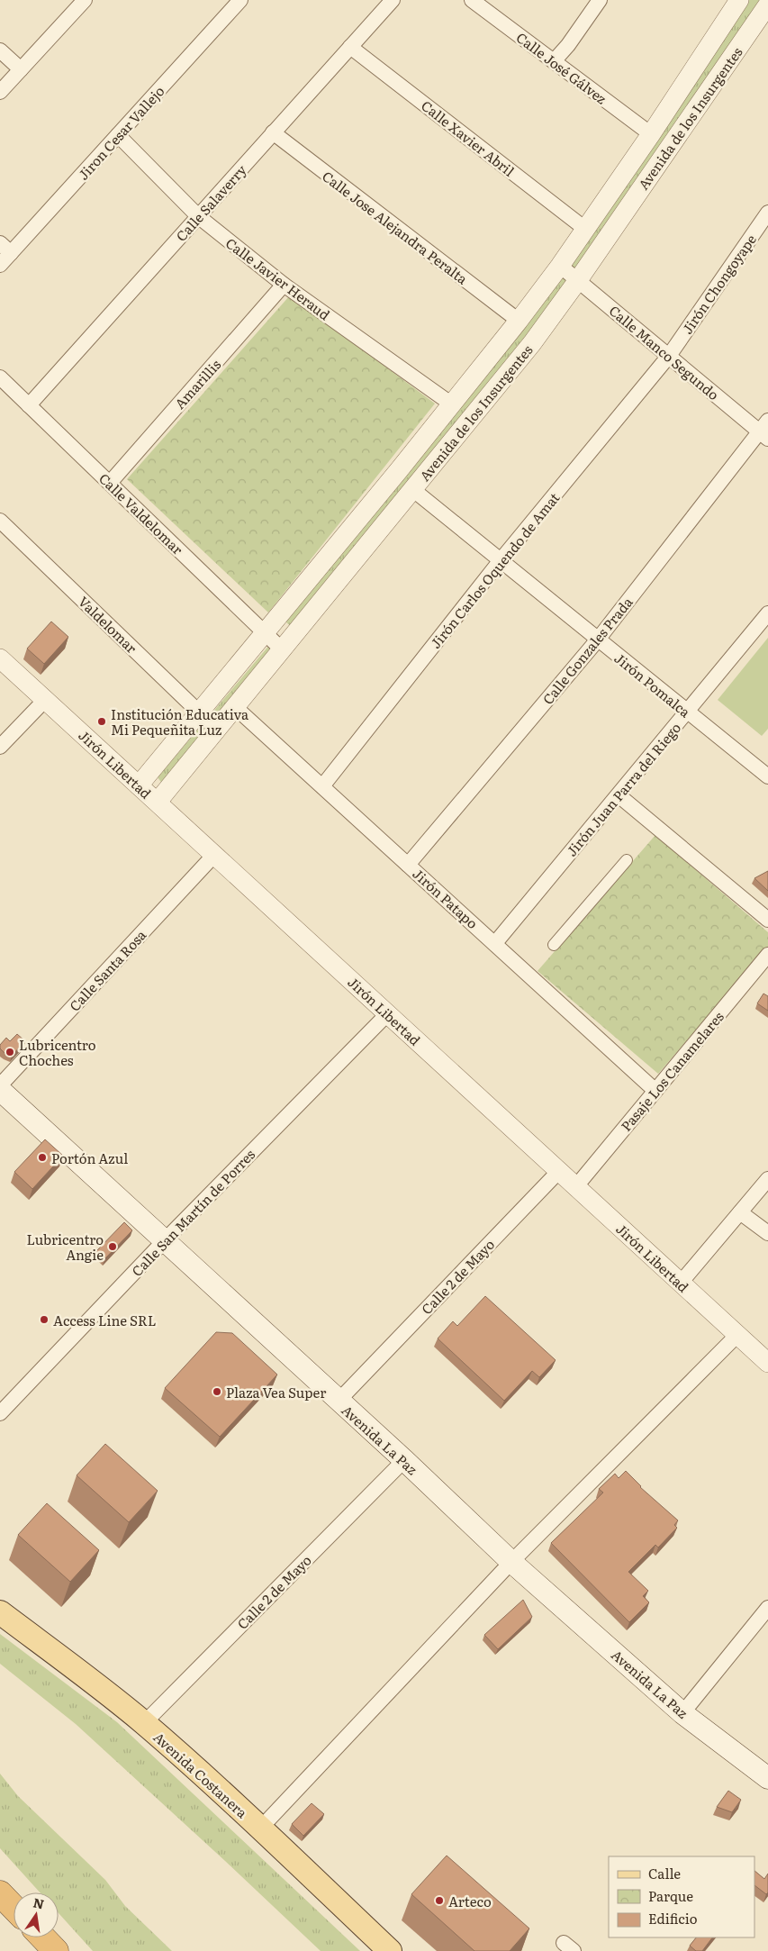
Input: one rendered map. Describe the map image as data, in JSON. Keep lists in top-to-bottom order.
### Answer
{
  "streets": {
    "main road": ["Avenida La Paz", "Avenida Costanera"],
    "street": [
      "Calle José Gálvez",
      "Avenida de los Insurgentes",
      "Jiron Cesar Vallejo",
      "Calle Xavier Abril",
      "Calle Salaverry",
      "Calle Jose Alejandra Peralta",
      "Calle Javier Heraud",
      "Jirón Chongoyape",
      "Calle Manco Segundo",
      "Amarillis",
      "Calle Valdelomar",
      "Jirón Carlos Oquendo de Amat",
      "Valdelomar",
      "Calle Gonzales Prada",
      "Jirón Pomalca",
      "Jirón Libertad",
      "Jirón Juan Parra del Riego",
      "Jirón Patapo",
      "Calle Santa Rosa",
      "Pasaje Los Canamelares",
      "Calle San Martín de Porres",
      "Calle 2 de Mayo"
    ]
  },
  "crossings": [
    ["Calle José Gálvez", "Avenida de los Insurgentes"],
    ["Avenida de los Insurgentes", "Calle Xavier Abril"],
    ["Avenida de los Insurgentes", "Calle Jose Alejandra Peralta"],
    ["Avenida de los Insurgentes", "Calle Javier Heraud"],
    ["Avenida de los Insurgentes", "Calle Manco Segundo"],
    ["Avenida de los Insurgentes", "Calle Valdelomar"],
    ["Avenida de los Insurgentes", "Valdelomar"],
    ["Avenida de los Insurgentes", "Jirón Pomalca"],
    ["Avenida de los Insurgentes", "Jirón Libertad"],
    ["Avenida de los Insurgentes", "Jirón Patapo"],
    ["Jiron Cesar Vallejo", "Calle Javier Heraud"],
    ["Calle Xavier Abril", "Calle Salaverry"],
    ["Calle Salaverry", "Calle Jose Alejandra Peralta"],
    ["Calle Salaverry", "Calle Javier Heraud"],
    ["Calle Salaverry", "Calle Valdelomar"],
    ["Calle Javier Heraud", "Amarillis"],
    ["Jirón Chongoyape", "Calle Manco Segundo"],
    ["Jirón Chongoyape", "Jirón Carlos Oquendo de Amat"],
    ["Calle Manco Segundo", "Jirón Carlos Oquendo de Amat"],
    ["Calle Manco Segundo", "Calle Gonzales Prada"],
    ["Amarillis", "Calle Valdelomar"],
    ["Jirón Carlos Oquendo de Amat", "Jirón Pomalca"],
    ["Jirón Carlos Oquendo de Amat", "Jirón Patapo"],
    ["Calle Gonzales Prada", "Jirón Pomalca"],
    ["Calle Gonzales Prada", "Jirón Patapo"],
    ["Jirón Pomalca", "Jirón Juan Parra del Riego"],
    ["Jirón Libertad", "Calle Santa Rosa"],
    ["Jirón Libertad", "Pasaje Los Canamelares"],
    ["Jirón Libertad", "Calle San Martín de Porres"],
    ["Jirón Libertad", "Calle 2 de Mayo"],
    ["Jirón Juan Parra del Riego", "Jirón Patapo"],
    ["Jirón Patapo", "Pasaje Los Canamelares"],
    ["Calle San Martín de Porres", "Avenida La Paz"],
    ["Calle 2 de Mayo", "Avenida La Paz"],
    ["Calle 2 de Mayo", "Avenida Costanera"]
  ],
  "places": [
    "Institución Educativa Mi Pequeñita Luz",
    "Lubricentro Choches",
    "Portón Azul",
    "Lubricentro Angie",
    "Access Line SRL",
    "Plaza Vea Super",
    "Arteco"
  ],
  "legend": ["Calle", "Parque", "Edificio"],
  "north": "top"
}
